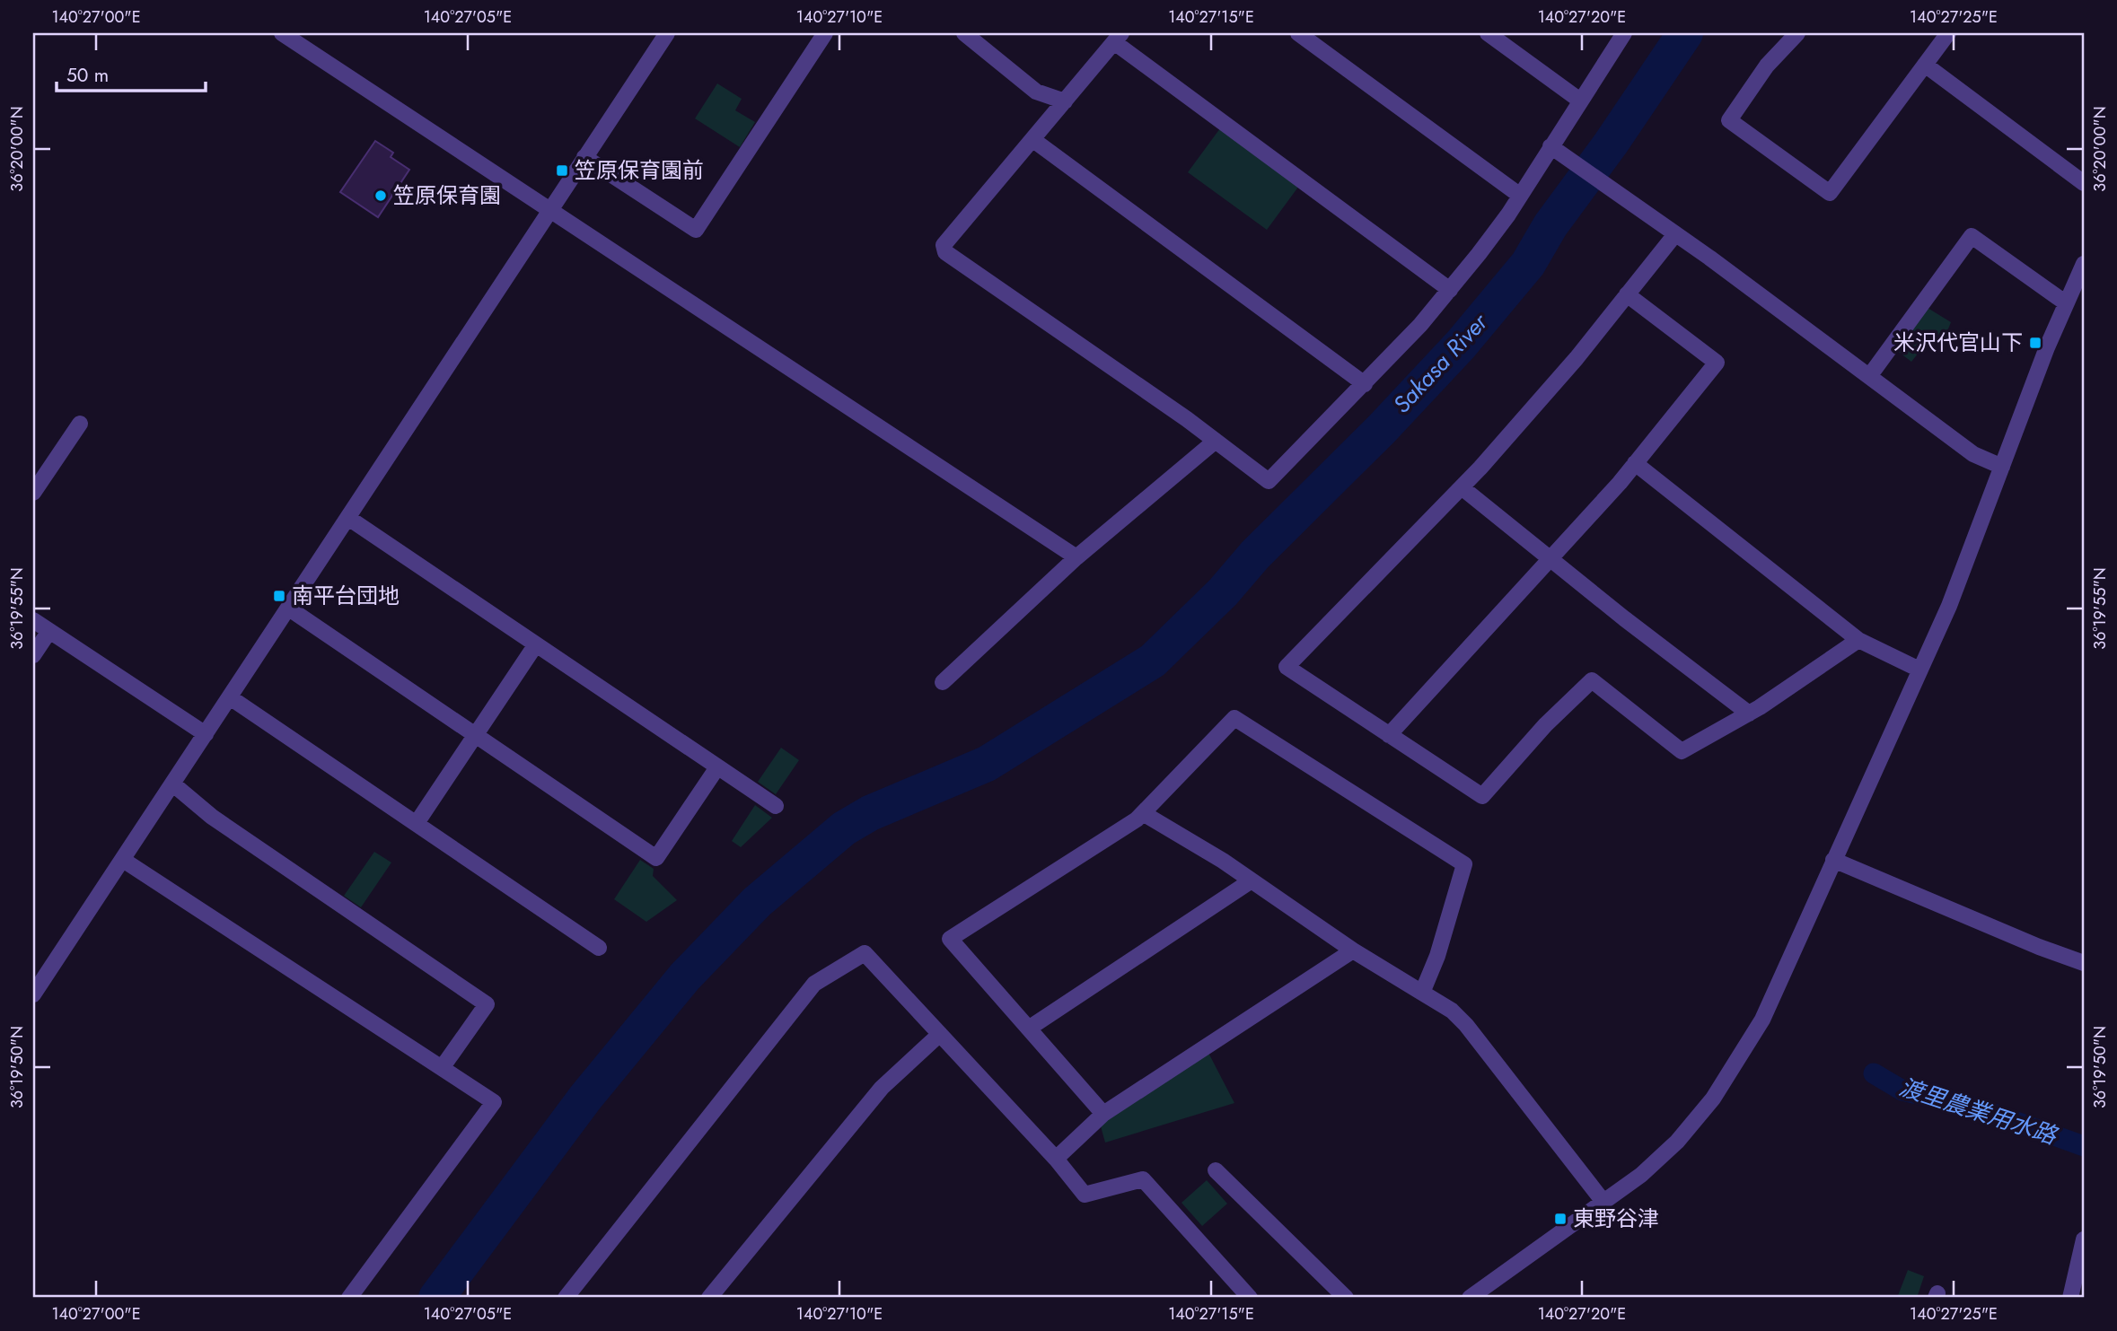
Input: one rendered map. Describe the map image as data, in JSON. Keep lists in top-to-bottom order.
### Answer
{
  "water": ["Sakasa River", "渡里農業用水路"],
  "places": {
    "transit": [
      "笠原保育園前",
      "米沢代官山下",
      "南平台団地",
      "東野谷津"
    ],
    "other": ["笠原保育園"]
  },
  "scale_bar": "50 m",
  "coordinates": [
    "140°27'00\"E",
    "140°27'05\"E",
    "140°27'10\"E",
    "140°27'15\"E",
    "140°27'20\"E",
    "140°27'25\"E",
    "36°20'00\"N",
    "36°19'55\"N",
    "36°19'50\"N"
  ]
}
